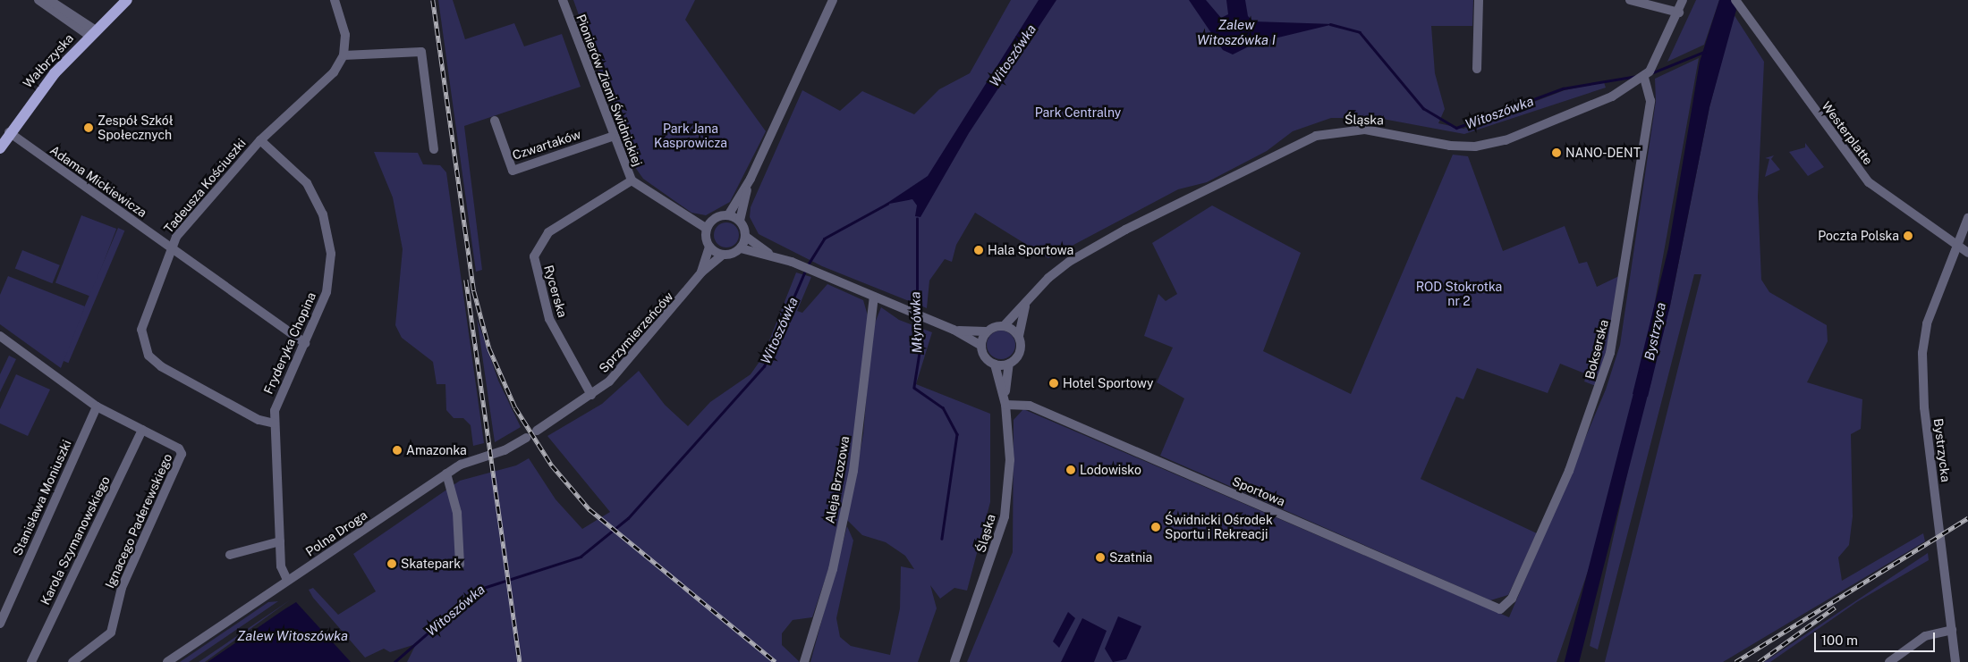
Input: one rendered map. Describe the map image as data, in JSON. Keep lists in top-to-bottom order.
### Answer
{
  "streets": {
    "main road": ["Wałbrzyska"],
    "street": [
      "Pionierów Ziemi Świdnickiej",
      "Śląska",
      "Westerplatte",
      "Czwartaków",
      "Adama Mickiewicza",
      "Tadeusza Kościuszki",
      "Rycerska",
      "Sprzymierzeńców",
      "Fryderyka Chopina",
      "Bokserska",
      "Bystrzycka",
      "Aleja Brzozowa",
      "Sportowa",
      "Stanisława Moniuszki",
      "Ignacego Paderewskiego",
      "Polna Droga",
      "Karola Szymanowskiego"
    ]
  },
  "crossings": [
    ["Wałbrzyska", "Adama Mickiewicza"],
    ["Pionierów Ziemi Świdnickiej", "Czwartaków"],
    ["Pionierów Ziemi Świdnickiej", "Rycerska"],
    ["Pionierów Ziemi Świdnickiej", "Sprzymierzeńców"],
    ["Śląska", "Bokserska"],
    ["Śląska", "Sportowa"],
    ["Westerplatte", "Bystrzycka"],
    ["Adama Mickiewicza", "Tadeusza Kościuszki"],
    ["Adama Mickiewicza", "Fryderyka Chopina"],
    ["Tadeusza Kościuszki", "Fryderyka Chopina"],
    ["Rycerska", "Sprzymierzeńców"],
    ["Fryderyka Chopina", "Polna Droga"],
    ["Bokserska", "Sportowa"],
    ["Stanisława Moniuszki", "Ignacego Paderewskiego"],
    ["Ignacego Paderewskiego", "Karola Szymanowskiego"]
  ],
  "water": [
    "Zalew Witoszówka I",
    "Witoszówka",
    "Młynówka",
    "Bystrzyca",
    "Zalew Witoszówka"
  ],
  "parks": ["Park Centralny", "Park Jana Kasprowicza", "ROD Stokrotka nr 2"],
  "places": [
    "Zespół Szkół Społecznych",
    "NANO-DENT",
    "Poczta Polska",
    "Hala Sportowa",
    "Hotel Sportowy",
    "Amazonka",
    "Lodowisko",
    "Świdnicki Ośrodek Sportu i Rekreacji",
    "Szatnia",
    "Skatepark"
  ],
  "scale_bar": "100 m"
}
